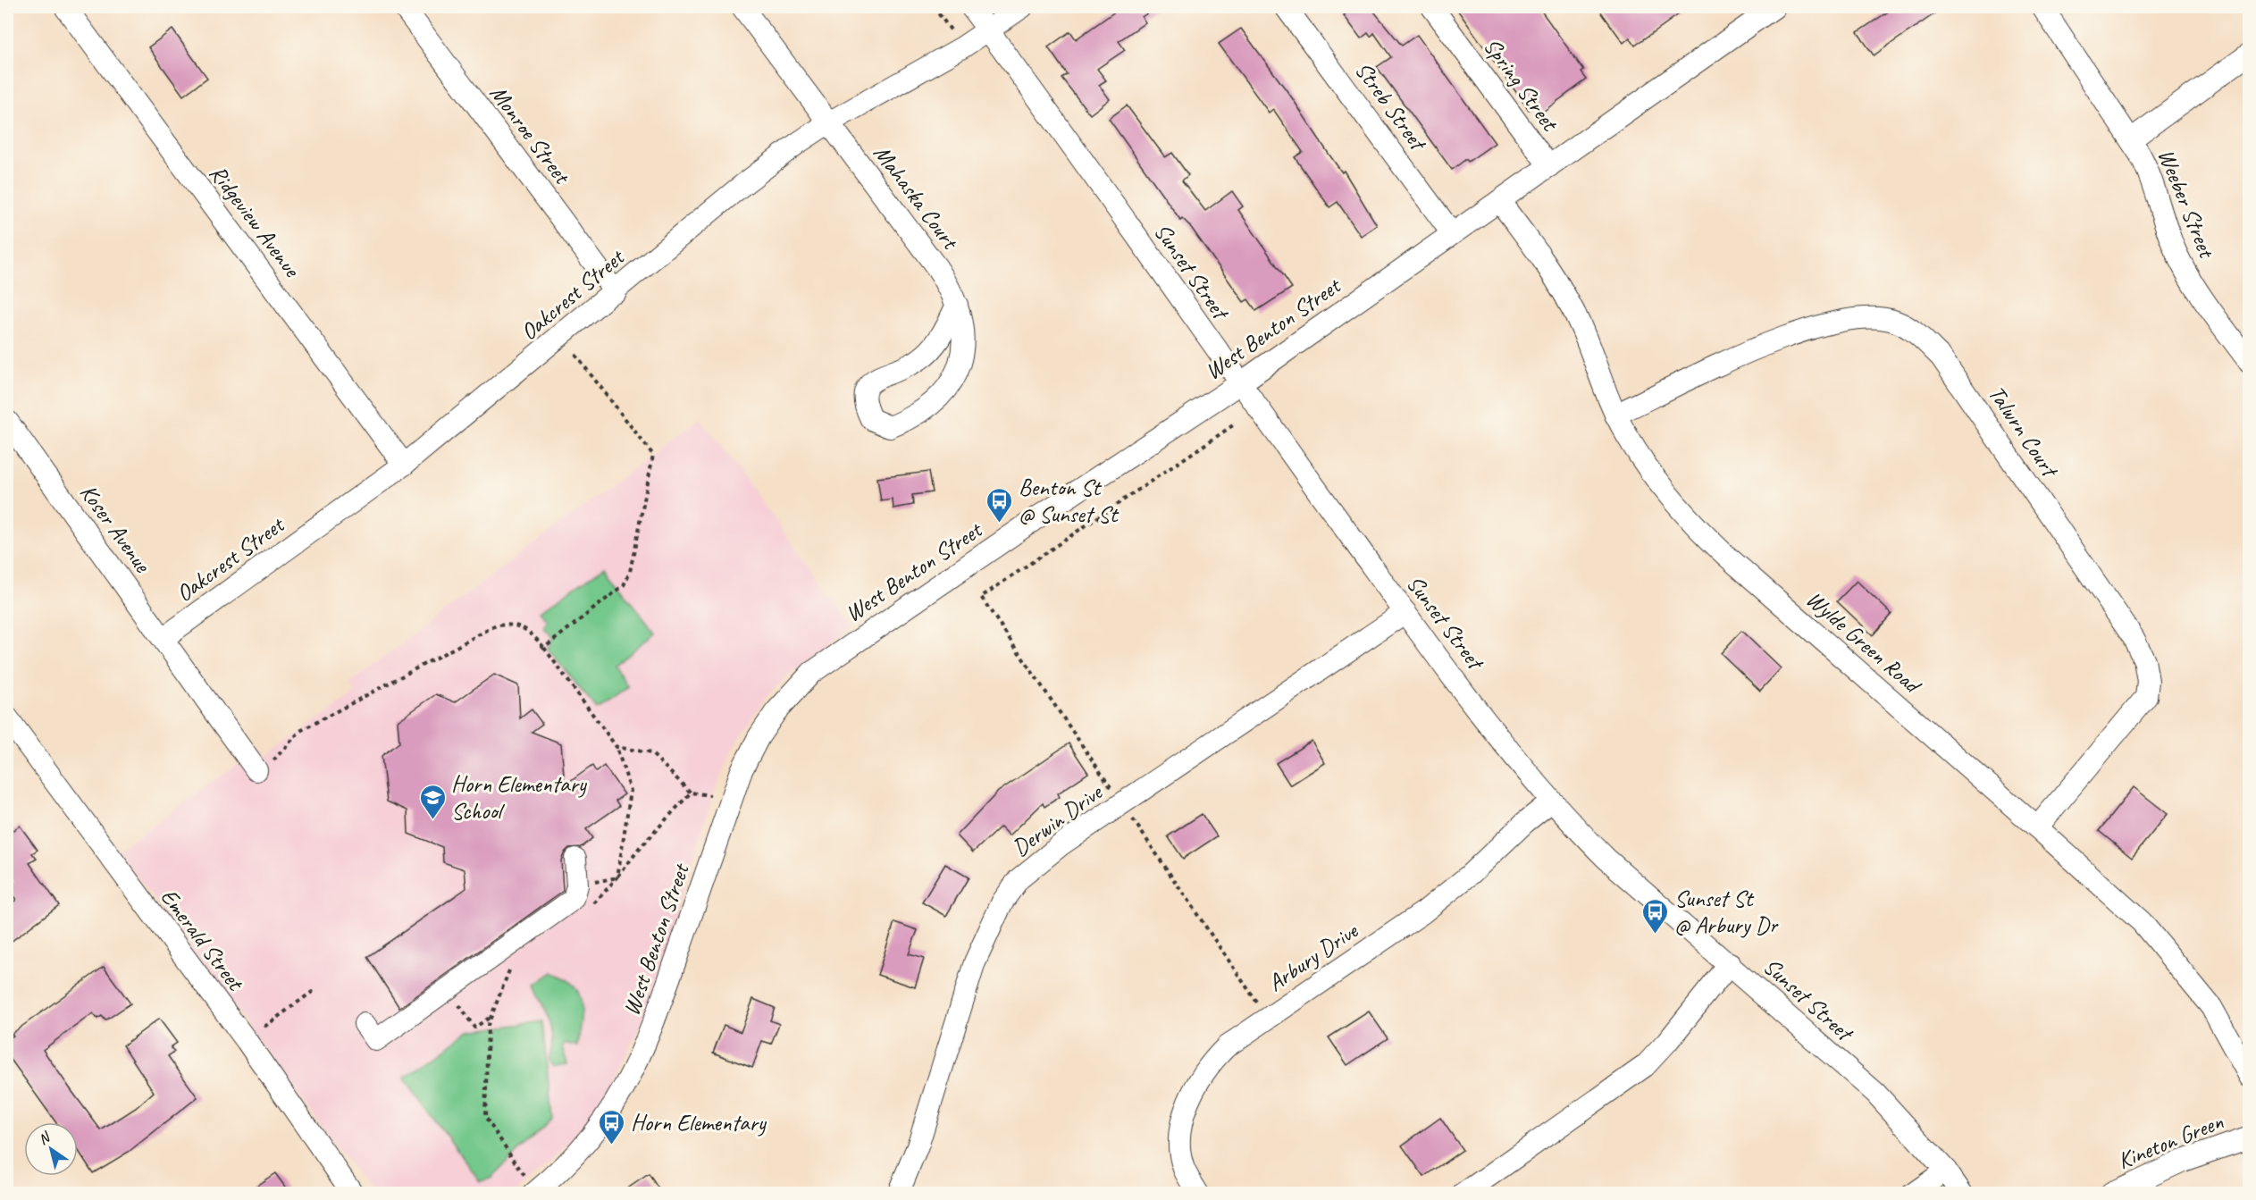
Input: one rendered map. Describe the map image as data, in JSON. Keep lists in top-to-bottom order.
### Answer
{
  "streets": {
    "street": [
      "Spring Street",
      "Streb Street",
      "Monroe Street",
      "Mahaska Court",
      "Weeber Street",
      "Ridgeview Avenue",
      "Sunset Street",
      "Oakcrest Street",
      "West Benton Street",
      "Talwrn Court",
      "Koser Avenue",
      "Wylde Green Road",
      "Derwin Drive",
      "Emerald Street",
      "Arbury Drive",
      "Kineton Green"
    ]
  },
  "crossings": [
    ["Spring Street", "West Benton Street"],
    ["Streb Street", "West Benton Street"],
    ["Monroe Street", "Oakcrest Street"],
    ["Mahaska Court", "Oakcrest Street"],
    ["Ridgeview Avenue", "Oakcrest Street"],
    ["Sunset Street", "Oakcrest Street"],
    ["Sunset Street", "West Benton Street"],
    ["Sunset Street", "Derwin Drive"],
    ["Sunset Street", "Arbury Drive"],
    ["Oakcrest Street", "Koser Avenue"],
    ["West Benton Street", "Wylde Green Road"],
    ["Talwrn Court", "Wylde Green Road"]
  ],
  "places": {
    "bus stop": ["Benton St @ Sunset St", "Sunset St @ Arbury Dr", "Horn Elementary"],
    "school or university": ["Horn Elementary School"]
  },
  "north": "top left"
}
